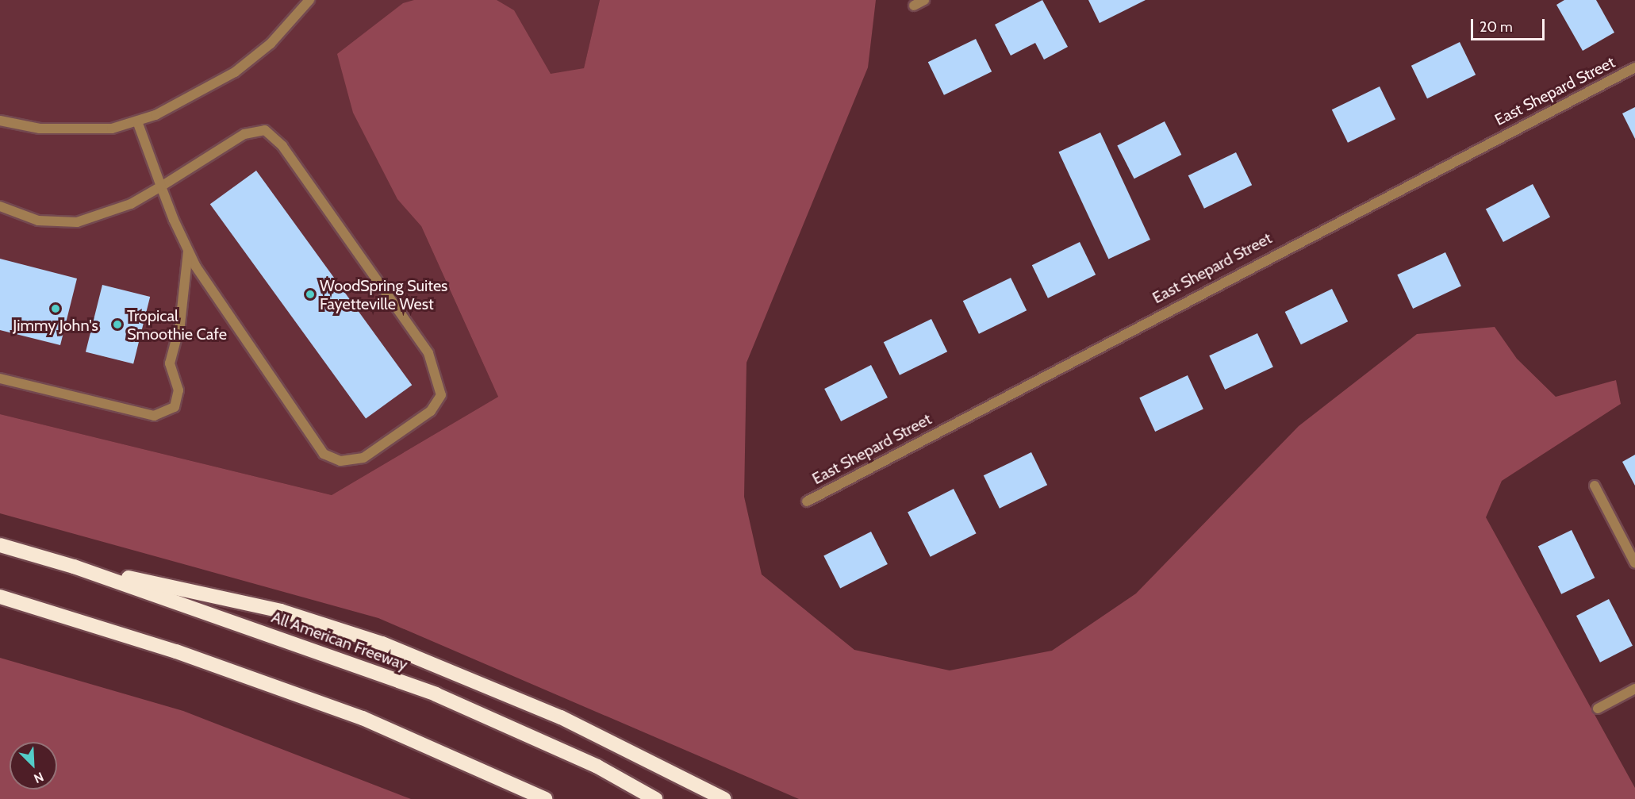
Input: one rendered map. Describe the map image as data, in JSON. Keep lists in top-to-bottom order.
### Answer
{
  "streets": {
    "highway": ["All American Freeway"],
    "street": ["East Shepard Street"]
  },
  "places": ["WoodSpring Suites Fayetteville West", "Jimmy John's", "Tropical Smoothie Cafe"],
  "scale_bar": "20 m",
  "north": "bottom right"
}
